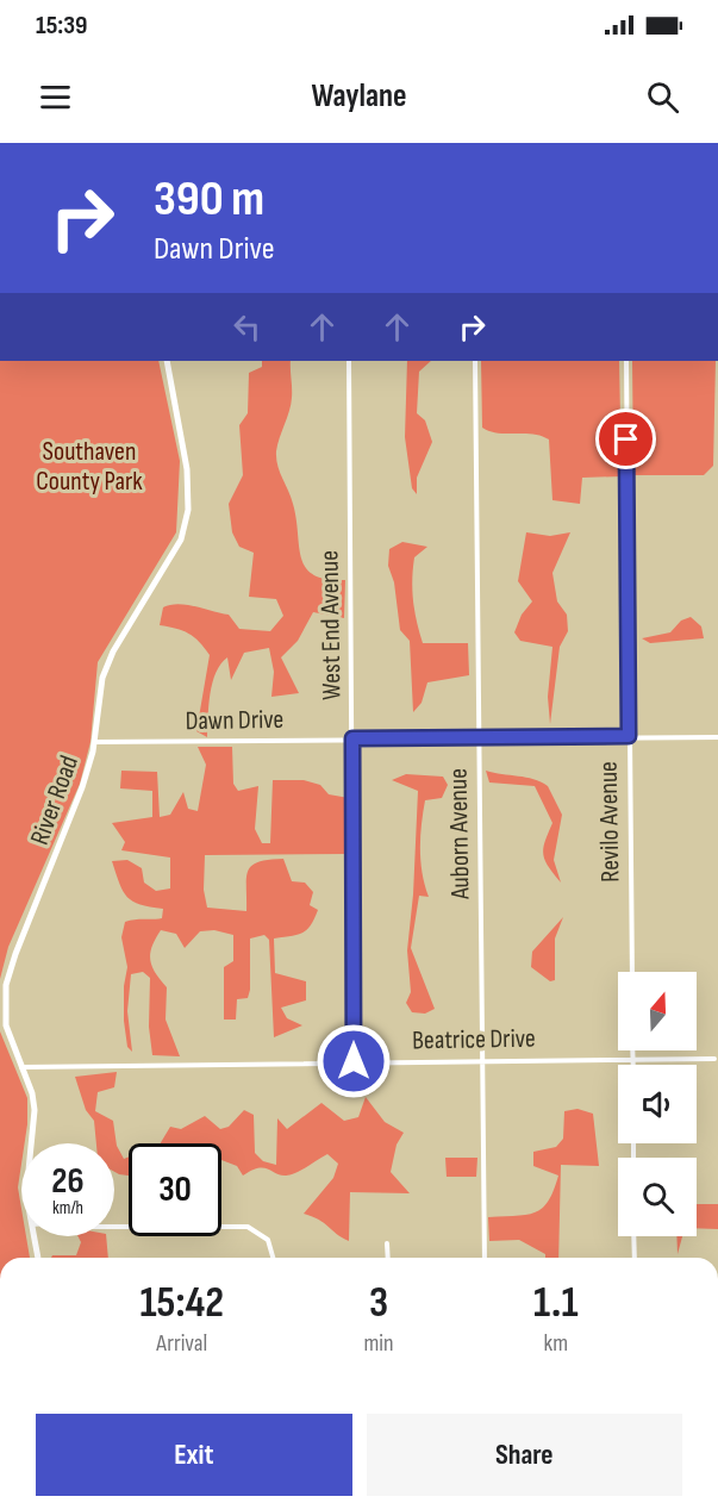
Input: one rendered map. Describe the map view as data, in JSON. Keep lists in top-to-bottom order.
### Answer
{
  "streets": {
    "street": [
      "West End Avenue",
      "Dawn Drive",
      "River Road",
      "Revilo Avenue",
      "Auborn Avenue",
      "Beatrice Drive"
    ]
  },
  "crossings": [
    ["West End Avenue", "Dawn Drive"],
    ["West End Avenue", "Beatrice Drive"],
    ["Dawn Drive", "River Road"],
    ["Dawn Drive", "Revilo Avenue"],
    ["Dawn Drive", "Auborn Avenue"],
    ["River Road", "Beatrice Drive"],
    ["Auborn Avenue", "Beatrice Drive"]
  ],
  "parks": ["Southaven County Park"],
  "north": "top",
  "page": {
    "status": "15:39",
    "header": "Waylane",
    "turn": ["390 m", "Dawn Drive"],
    "speed": "26 km/h",
    "limit": "30",
    "eta": [
      "15:42",
      "Arrival",
      "3",
      "min",
      "1.1",
      "km"
    ],
    "buttons": ["Exit", "Share"]
  }
}
